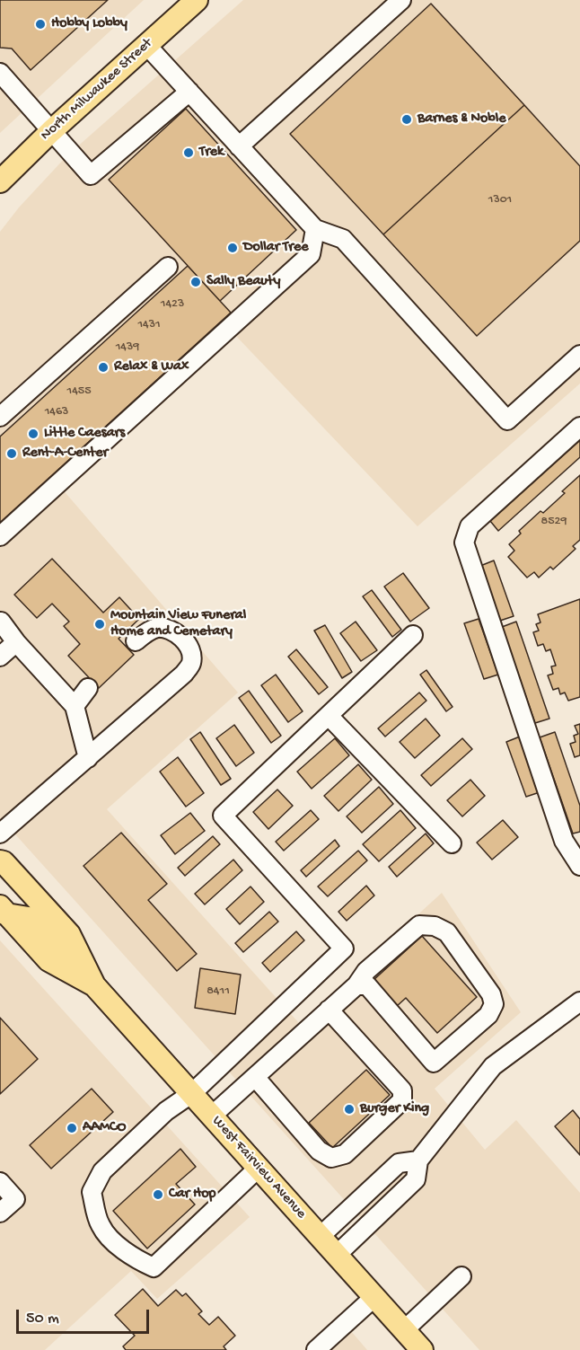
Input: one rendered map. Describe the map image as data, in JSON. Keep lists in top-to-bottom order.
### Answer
{
  "streets": {
    "main road": ["North Milwaukee Street", "West Fairview Avenue"]
  },
  "places": [
    "Hobby Lobby",
    "Barnes & Noble",
    "Trek",
    "Dollar Tree",
    "Sally Beauty",
    "Relax & Wax",
    "Little Caesars",
    "Rent-A-Center",
    "Mountain View Funeral Home and Cemetary",
    "Burger King",
    "AAMCO",
    "Car Hop"
  ],
  "house_numbers": [
    "1301",
    "1423",
    "1431",
    "1439",
    "1455",
    "1463",
    "8529",
    "8411"
  ],
  "scale_bar": "50 m"
}
